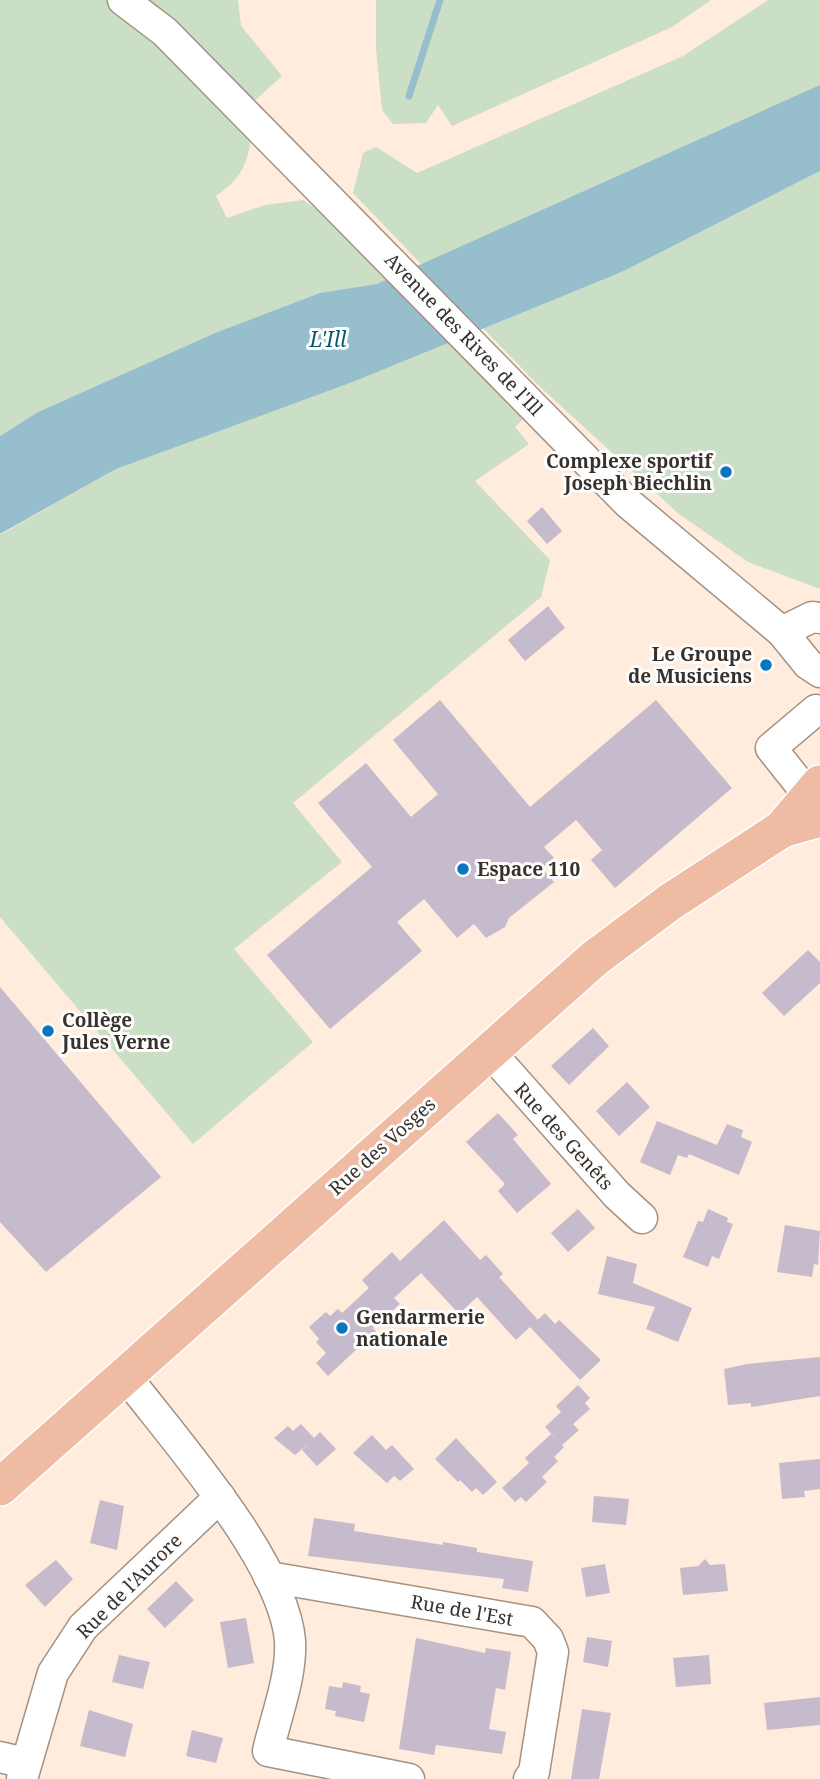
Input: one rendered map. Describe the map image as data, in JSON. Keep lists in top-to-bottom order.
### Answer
{
  "streets": {
    "main road": ["Rue des Vosges"],
    "street": [
      "Avenue des Rives de l'Ill",
      "Rue des Genêts",
      "Rue de l'Aurore",
      "Rue de l'Est"
    ]
  },
  "crossings": [
    ["Rue des Genêts", "Rue des Vosges"]
  ],
  "water": ["L'Ill"],
  "places": [
    "Complexe sportif Joseph Biechlin",
    "Le Groupe de Musiciens",
    "Espace 110",
    "Collège Jules Verne",
    "Gendarmerie nationale"
  ]
}
